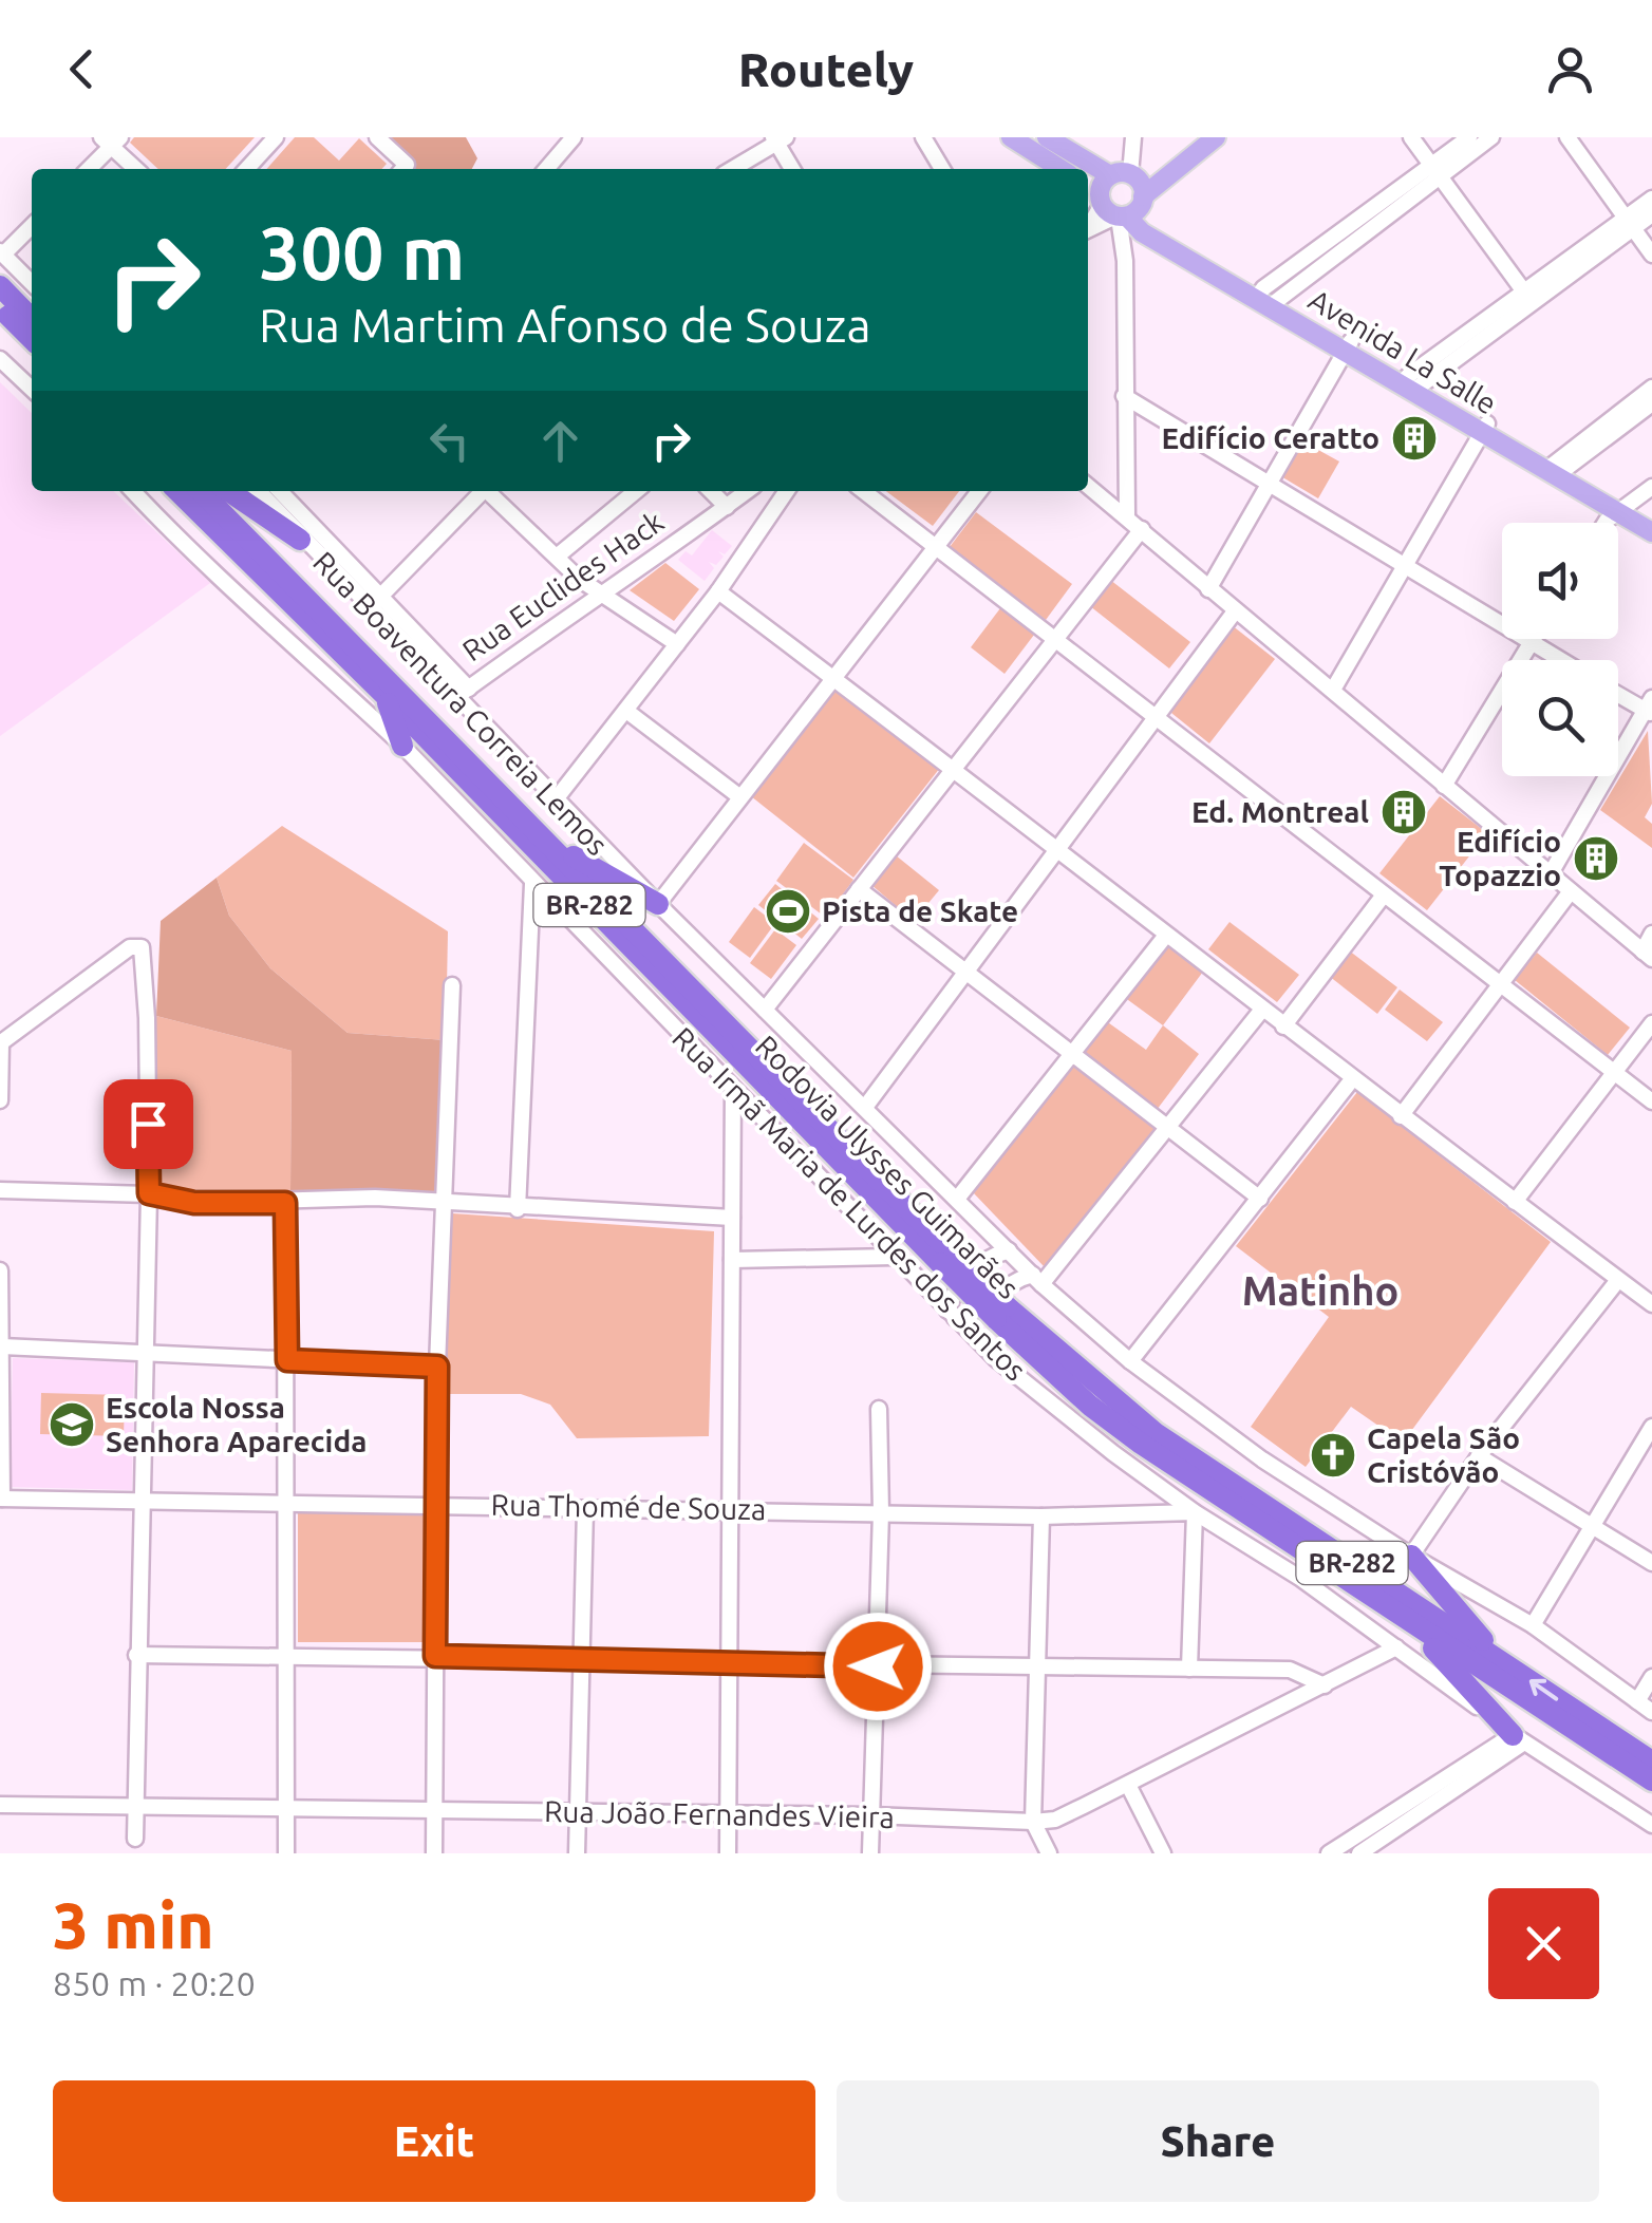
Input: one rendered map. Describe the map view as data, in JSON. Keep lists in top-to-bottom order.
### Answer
{
  "streets": {
    "highway": ["BR-282", "Rodovia Ulysses Guimarães"],
    "main road": ["Avenida La Salle"],
    "street": [
      "Rua Euclides Hack",
      "Rua Boaventura Correia Lemos",
      "Rua Irmã Maria de Lurdes dos Santos",
      "Rua Thomé de Souza",
      "Rua João Fernandes Vieira"
    ]
  },
  "crossings": [
    ["Rua Euclides Hack", "Rua Boaventura Correia Lemos"],
    ["Rua Irmã Maria de Lurdes dos Santos", "Rua Thomé de Souza"],
    ["Rua Irmã Maria de Lurdes dos Santos", "Rua João Fernandes Vieira"]
  ],
  "districts": ["Matinho"],
  "places": {
    "building": ["Edifício Ceratto", "Ed. Montreal", "Edifício Topazzio"],
    "sports": ["Pista de Skate"],
    "school or university": ["Escola Nossa Senhora Aparecida"],
    "church": ["Capela São Cristóvão"]
  },
  "page": {
    "header": "Routely",
    "turn": ["300 m", "Rua Martim Afonso de Souza"],
    "heading": ["3 min", "850 m · 20:20"],
    "buttons": ["Exit", "Share"]
  }
}
